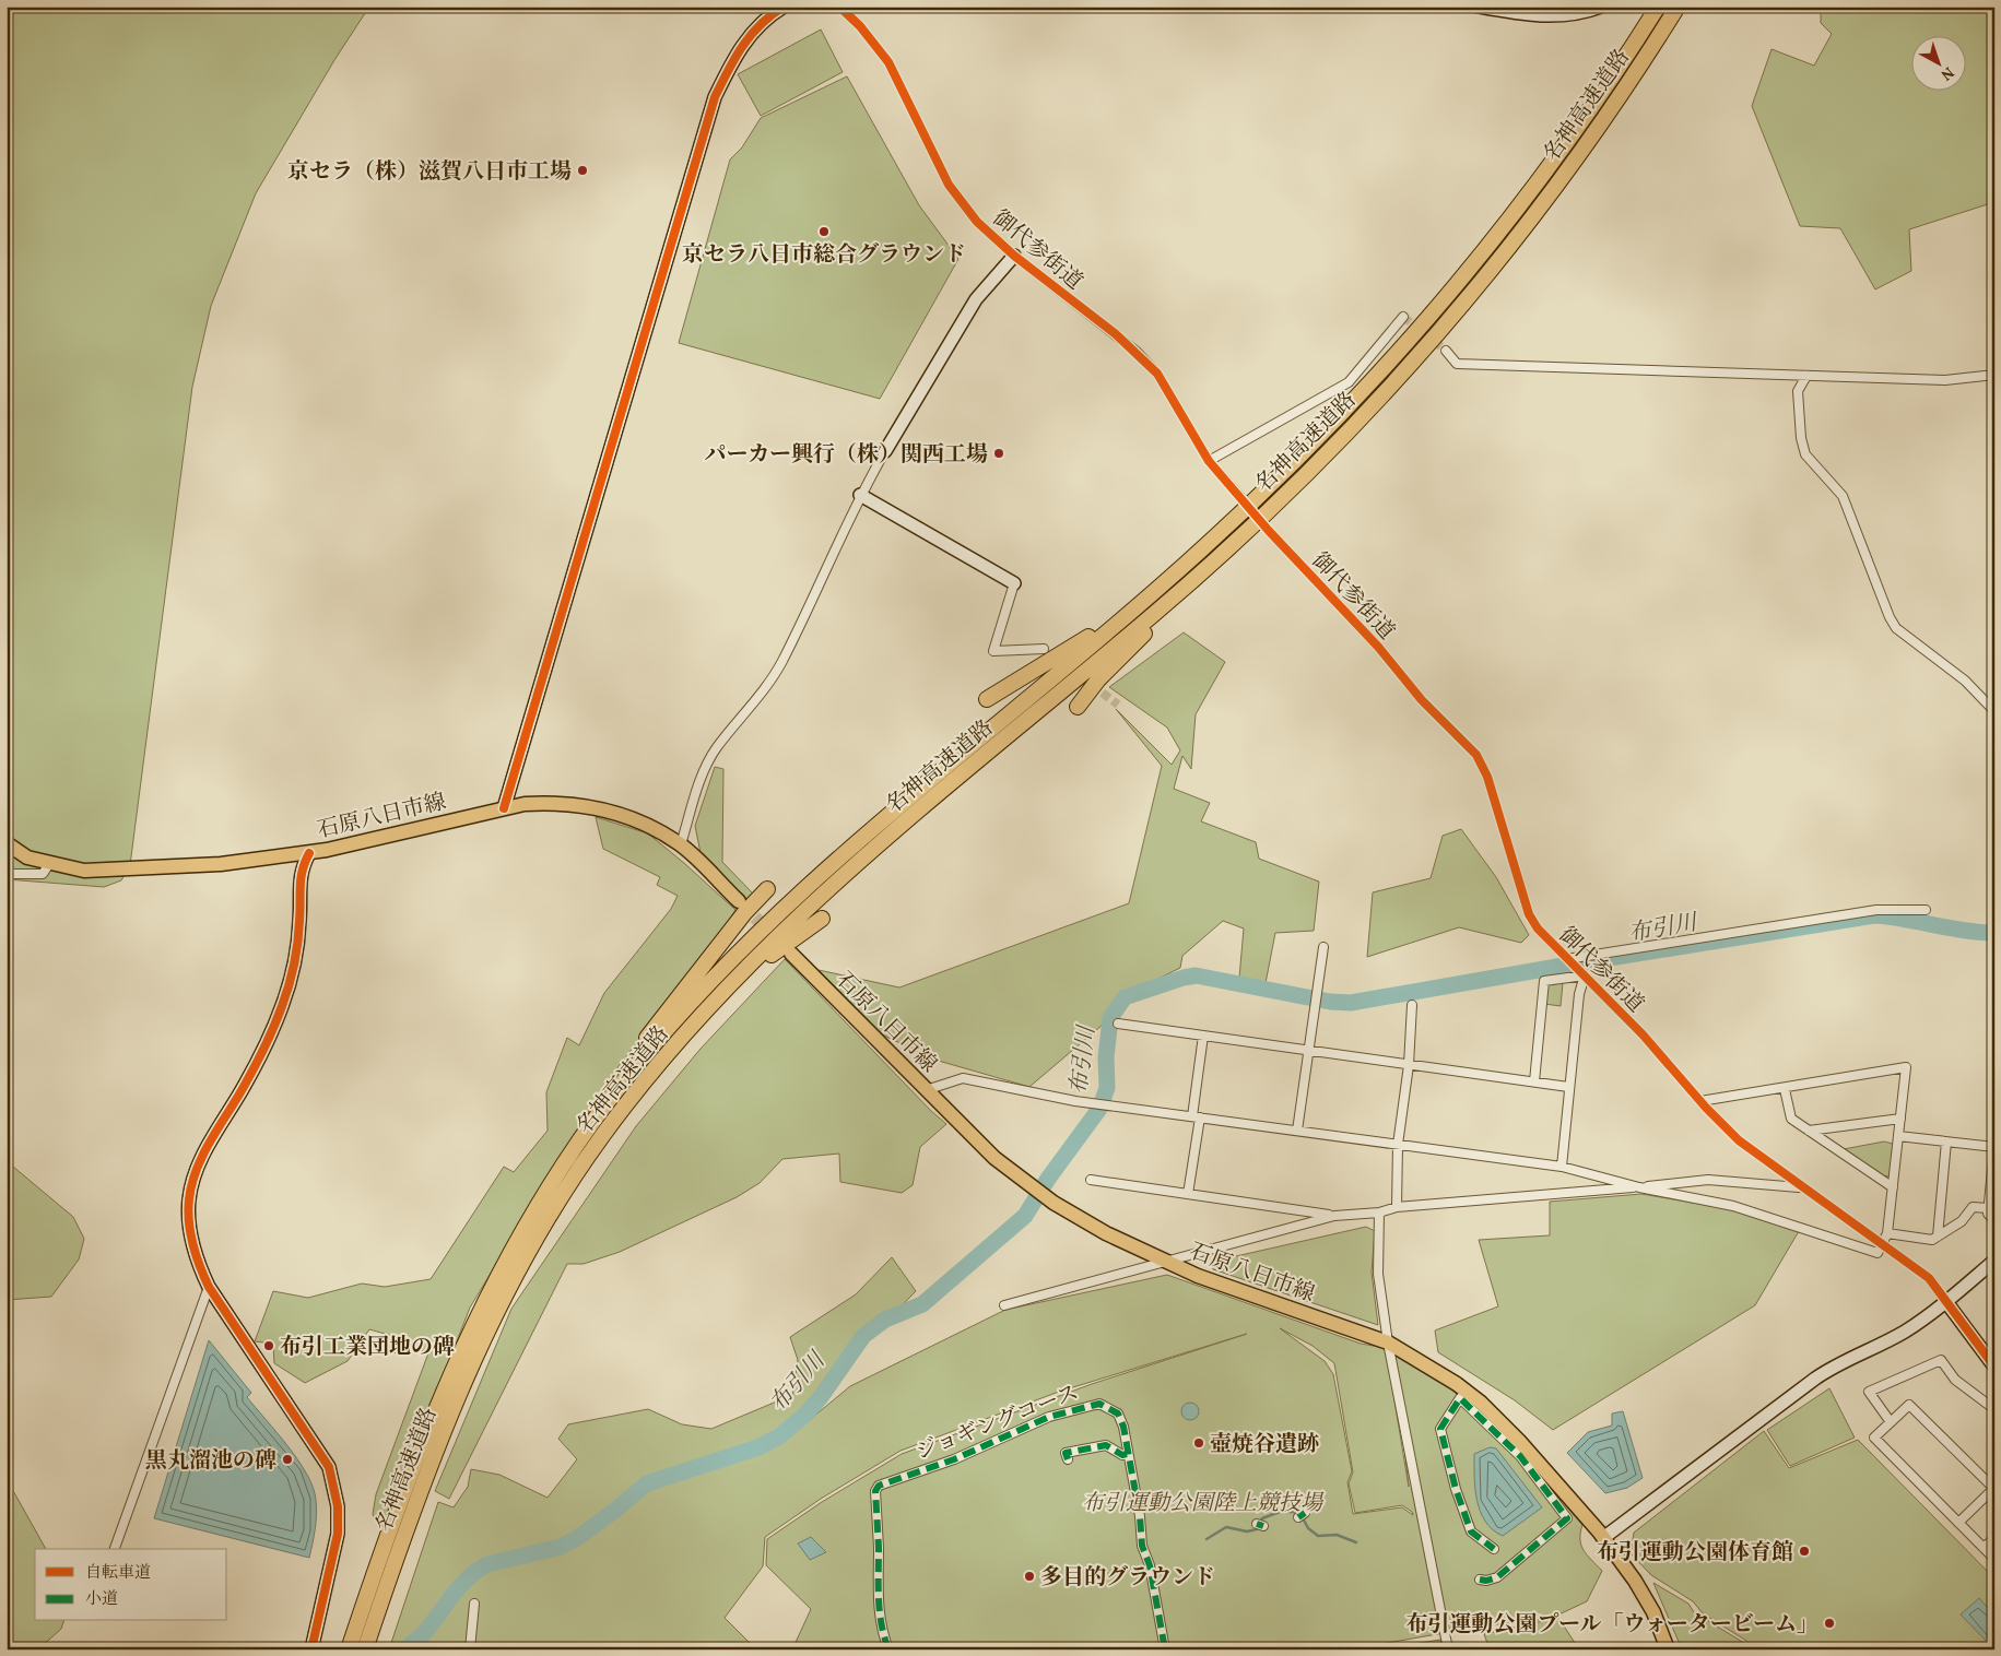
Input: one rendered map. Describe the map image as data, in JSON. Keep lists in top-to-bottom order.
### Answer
{
  "streets": {
    "highway": ["名神高速道路"],
    "main road": ["石原八日市線"],
    "street": ["御代参街道", "ジョギングコース"]
  },
  "water": ["布引川"],
  "parks": ["布引運動公園陸上競技場"],
  "places": [
    "京セラ（株）滋賀八日市工場",
    "京セラ八日市総合グラウンド",
    "パーカー興行（株）関西工場",
    "布引工業団地の碑",
    "壺焼谷遺跡",
    "黒丸溜池の碑",
    "布引運動公園体育館",
    "多目的グラウンド",
    "布引運動公園プール「ウォータービーム」"
  ],
  "legend": ["自転車道", "小道"],
  "north": "bottom right"
}
